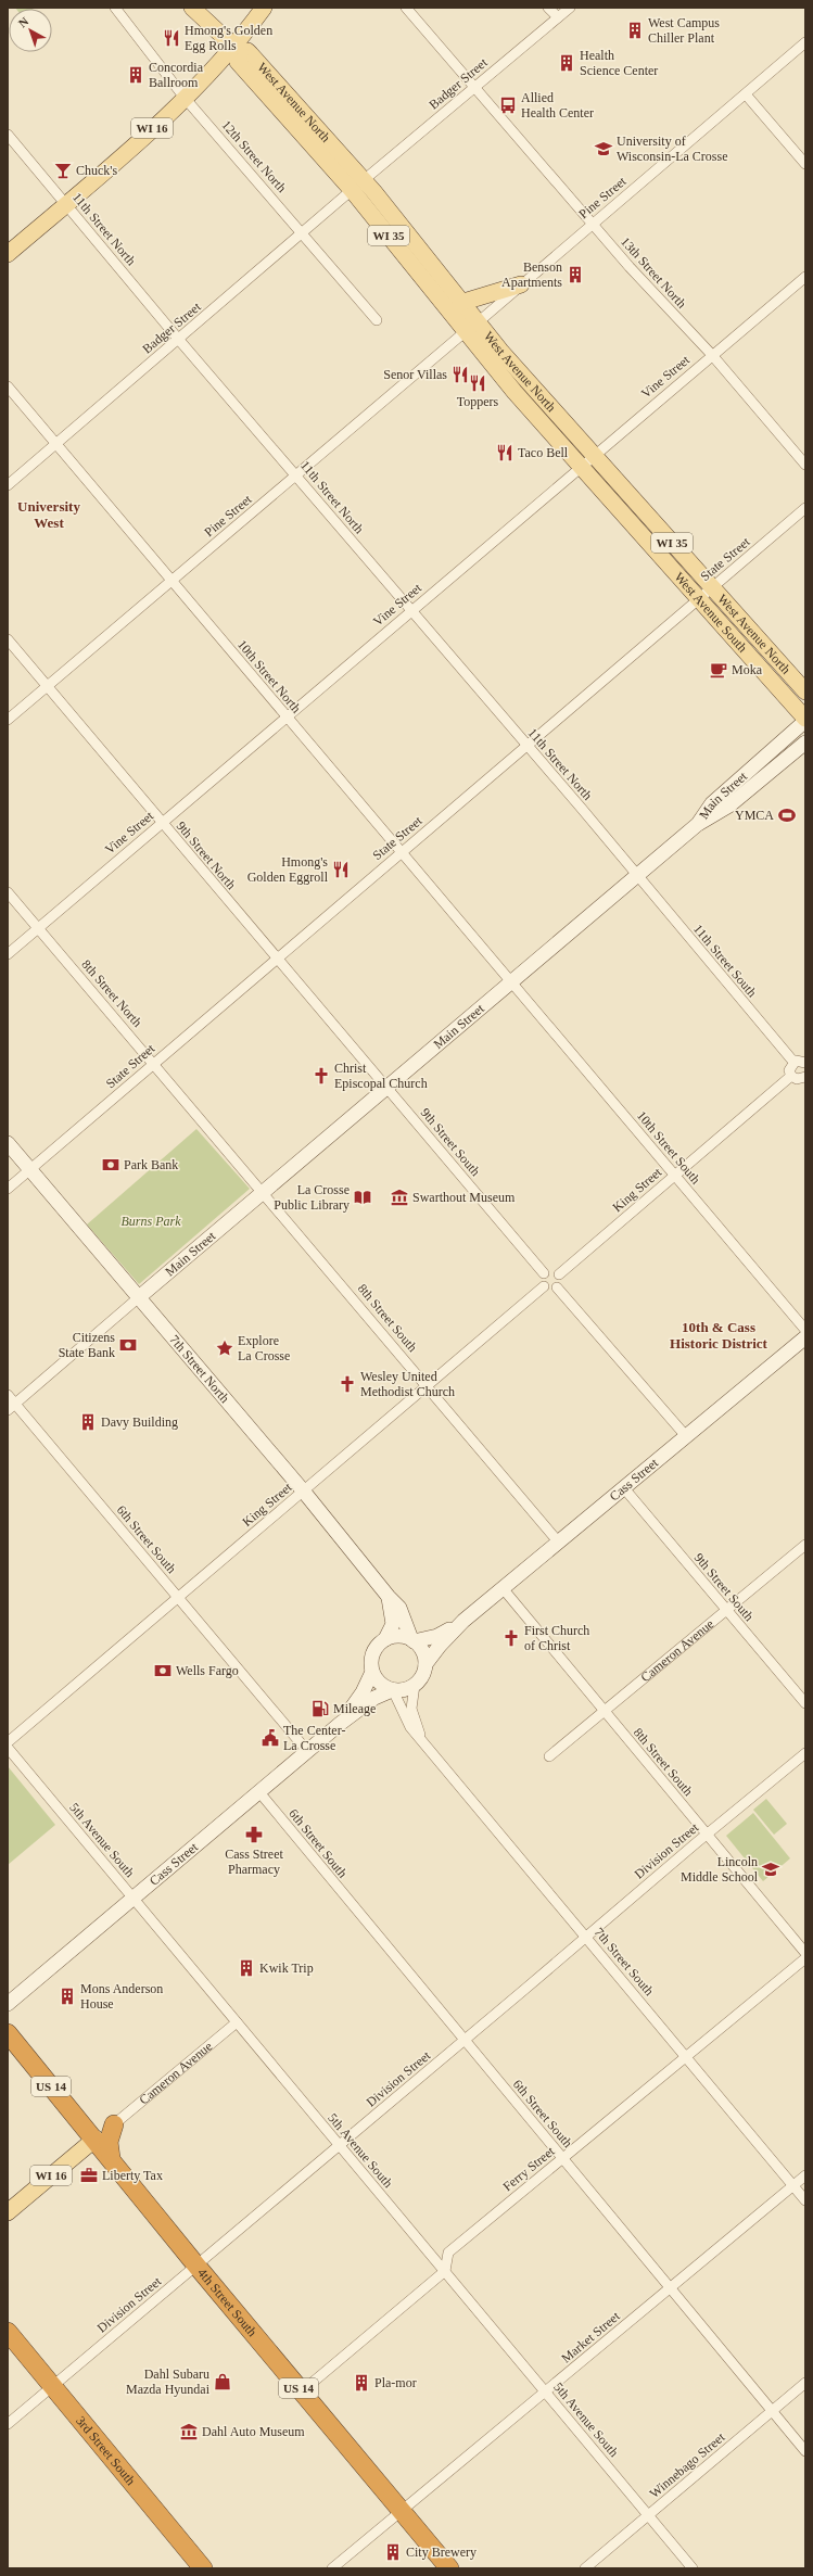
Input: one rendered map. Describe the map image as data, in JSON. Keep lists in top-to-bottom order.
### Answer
{
  "streets": {
    "highway": ["US 14", "4th Street South", "3rd Street South"],
    "main road": [
      "West Avenue North",
      "WI 16",
      "WI 35",
      "West Avenue South"
    ],
    "street": [
      "Badger Street",
      "12th Street North",
      "Pine Street",
      "11th Street North",
      "13th Street North",
      "Vine Street",
      "State Street",
      "10th Street North",
      "Main Street",
      "9th Street North",
      "11th Street South",
      "8th Street North",
      "9th Street South",
      "10th Street South",
      "King Street",
      "8th Street South",
      "7th Street North",
      "Cass Street",
      "6th Street South",
      "Cameron Avenue",
      "5th Avenue South",
      "Division Street",
      "7th Street South",
      "Ferry Street",
      "Market Street",
      "Winnebago Street"
    ]
  },
  "crossings": [
    ["Badger Street", "West Avenue North"],
    ["Badger Street", "12th Street North"],
    ["Badger Street", "11th Street North"],
    ["Badger Street", "13th Street North"],
    ["Badger Street", "10th Street North"],
    ["West Avenue North", "WI 16"],
    ["West Avenue North", "Pine Street"],
    ["West Avenue North", "WI 35"],
    ["West Avenue North", "Vine Street"],
    ["West Avenue North", "State Street"],
    ["West Avenue North", "West Avenue South"],
    ["WI 16", "12th Street North"],
    ["WI 16", "11th Street North"],
    ["WI 16", "WI 35"],
    ["WI 16", "4th Street South"],
    ["Pine Street", "11th Street North"],
    ["Pine Street", "13th Street North"],
    ["Pine Street", "10th Street North"],
    ["Pine Street", "9th Street North"],
    ["11th Street North", "Vine Street"],
    ["11th Street North", "State Street"],
    ["11th Street North", "Main Street"],
    ["11th Street North", "11th Street South"],
    ["13th Street North", "Vine Street"],
    ["Vine Street", "West Avenue South"],
    ["Vine Street", "10th Street North"],
    ["Vine Street", "9th Street North"],
    ["Vine Street", "8th Street North"],
    ["State Street", "West Avenue South"],
    ["State Street", "10th Street North"],
    ["State Street", "9th Street North"],
    ["State Street", "8th Street North"],
    ["State Street", "7th Street North"],
    ["West Avenue South", "Main Street"],
    ["10th Street North", "Main Street"],
    ["10th Street North", "10th Street South"],
    ["Main Street", "9th Street North"],
    ["Main Street", "11th Street South"],
    ["Main Street", "8th Street North"],
    ["Main Street", "9th Street South"],
    ["Main Street", "10th Street South"],
    ["Main Street", "8th Street South"],
    ["Main Street", "7th Street North"],
    ["Main Street", "6th Street South"],
    ["9th Street North", "9th Street South"],
    ["8th Street North", "8th Street South"],
    ["9th Street South", "King Street"],
    ["9th Street South", "Cass Street"],
    ["9th Street South", "Cameron Avenue"],
    ["10th Street South", "King Street"],
    ["King Street", "8th Street South"],
    ["King Street", "7th Street North"],
    ["King Street", "6th Street South"],
    ["8th Street South", "Cass Street"],
    ["8th Street South", "Cameron Avenue"],
    ["8th Street South", "Division Street"],
    ["7th Street North", "Cass Street"],
    ["7th Street North", "7th Street South"],
    ["Cass Street", "6th Street South"],
    ["Cass Street", "5th Avenue South"],
    ["Cass Street", "7th Street South"],
    ["6th Street South", "Division Street"],
    ["6th Street South", "Ferry Street"],
    ["6th Street South", "Market Street"],
    ["6th Street South", "Winnebago Street"],
    ["Cameron Avenue", "5th Avenue South"],
    ["5th Avenue South", "Division Street"],
    ["5th Avenue South", "Ferry Street"],
    ["5th Avenue South", "Market Street"],
    ["5th Avenue South", "Winnebago Street"],
    ["Division Street", "7th Street South"],
    ["Division Street", "4th Street South"],
    ["Division Street", "3rd Street South"],
    ["7th Street South", "Ferry Street"],
    ["7th Street South", "Market Street"],
    ["4th Street South", "Market Street"]
  ],
  "districts": ["University West", "10th & Cass Historic District"],
  "parks": ["Burns Park"],
  "places": {
    "building": [
      "West Campus Chiller Plant",
      "Health Science Center",
      "Concordia Ballroom",
      "Benson Apartments",
      "Davy Building",
      "Kwik Trip",
      "Mons Anderson House",
      "Pla-mor",
      "City Brewery"
    ],
    "restaurant": [
      "Hmong's Golden Egg Rolls",
      "Senor Villas",
      "Toppers",
      "Taco Bell",
      "Hmong's Golden Eggroll"
    ],
    "bus stop": ["Allied Health Center"],
    "school or university": ["University of Wisconsin-La Crosse", "Lincoln Middle School"],
    "bar": ["Chuck's"],
    "cafe": ["Moka"],
    "sports": ["YMCA"],
    "church": ["Christ Episcopal Church", "Wesley United Methodist Church", "First Church of Christ"],
    "bank": ["Park Bank", "Citizens State Bank", "Wells Fargo"],
    "library": ["La Crosse Public Library"],
    "museum": ["Swarthout Museum", "Dahl Auto Museum"],
    "place": ["Explore La Crosse"],
    "fuel station": ["Mileage"],
    "public building": ["The Center- La Crosse"],
    "pharmacy": ["Cass Street Pharmacy"],
    "office": ["Liberty Tax"],
    "shop": ["Dahl Subaru Mazda Hyundai"]
  },
  "north": "top left"
}
